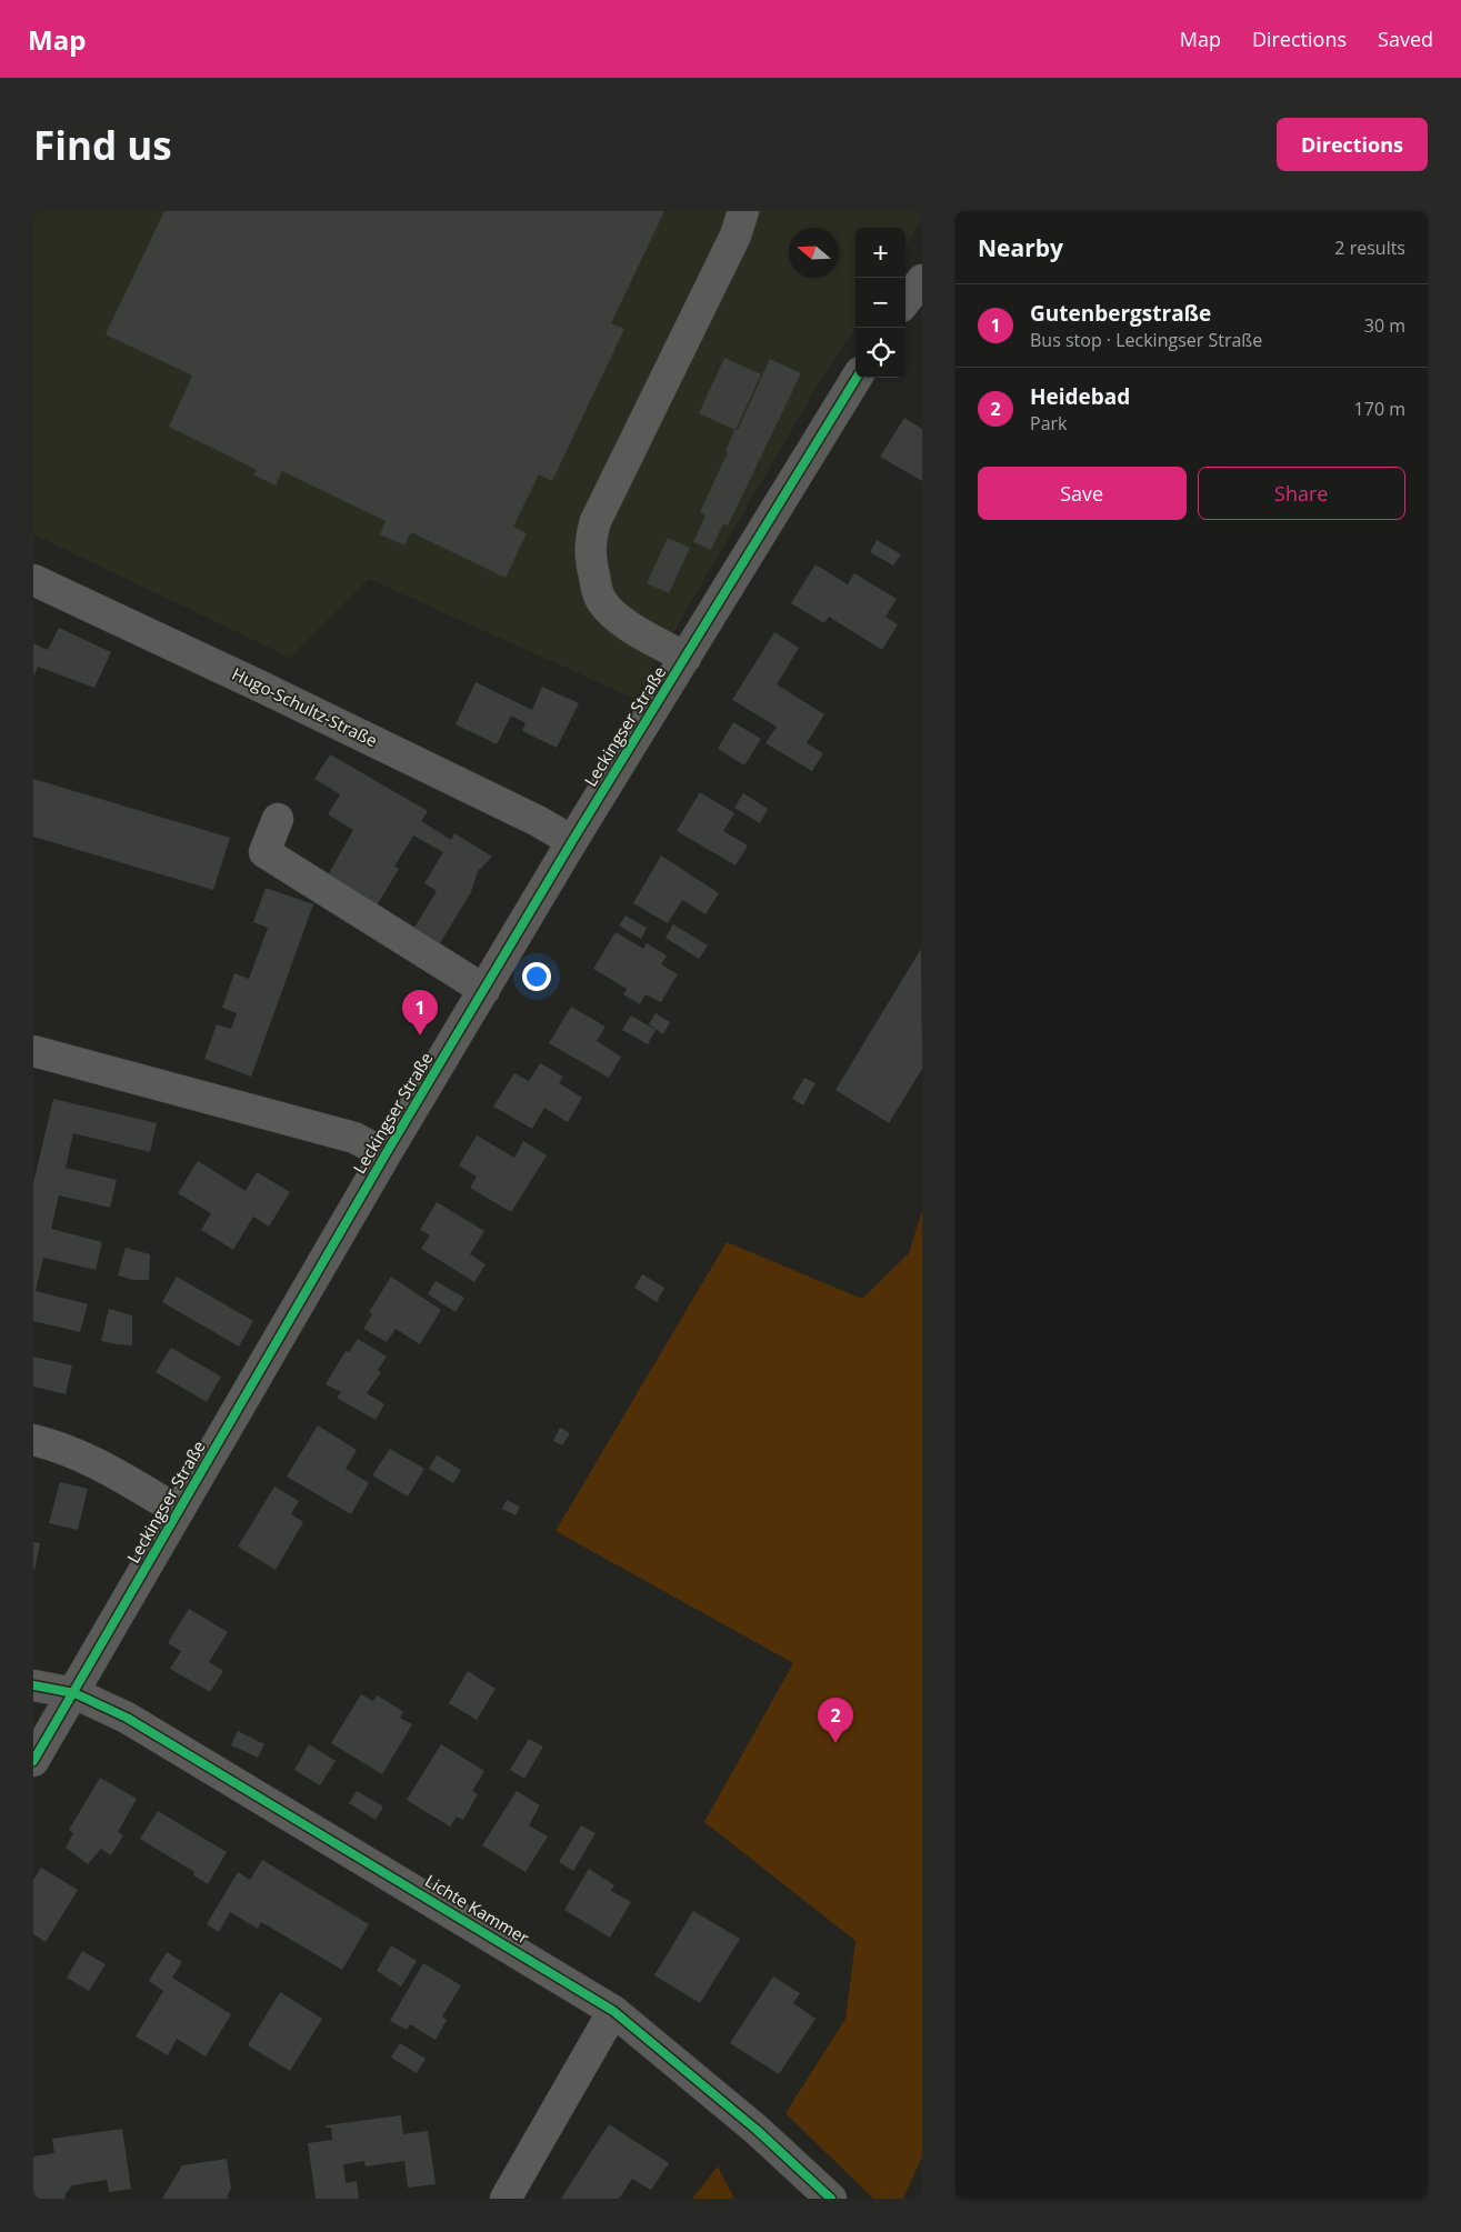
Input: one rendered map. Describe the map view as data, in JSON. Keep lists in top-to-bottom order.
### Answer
{
  "streets": {
    "street": ["Hugo-Schultz-Straße", "Leckingser Straße", "Lichte Kammer"]
  },
  "crossings": [
    ["Hugo-Schultz-Straße", "Leckingser Straße"],
    ["Leckingser Straße", "Lichte Kammer"]
  ],
  "north": "left",
  "page": {
    "header": "Map",
    "nav": ["Map", "Directions", "Saved"],
    "buttons": [
      "Directions",
      ["Save", "Share"]
    ],
    "title": "Find us",
    "heading": ["Nearby", "2 results"],
    "map_buttons": ["+", "−"],
    "list": [
      {
        "mark": "1",
        "name": "Gutenbergstraße",
        "note": "Bus stop · Leckingser Straße",
        "value": "30 m"
      },
      {
        "mark": "2",
        "name": "Heidebad",
        "note": "Park",
        "value": "170 m"
      }
    ],
    "pins": ["1", "2"]
  }
}
